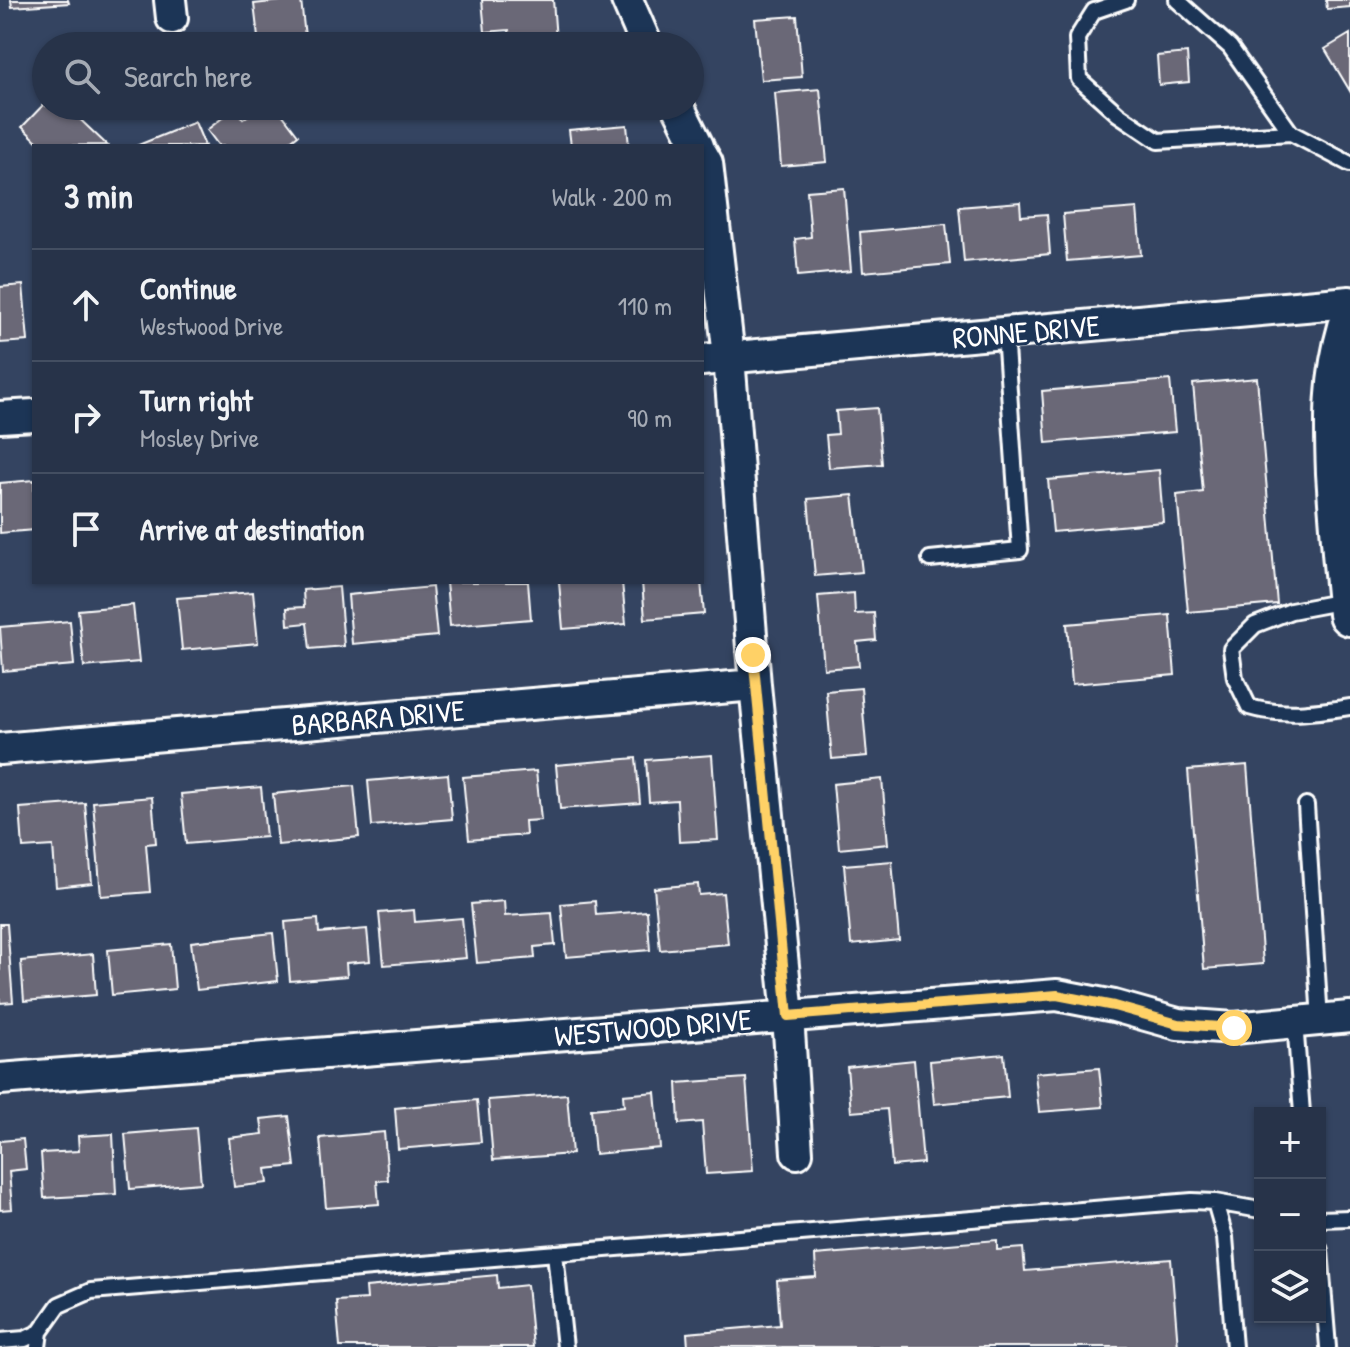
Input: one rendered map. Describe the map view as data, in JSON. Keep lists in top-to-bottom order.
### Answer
{
  "streets": {
    "street": ["RONNE DRIVE", "BARBARA DRIVE", "WESTWOOD DRIVE"]
  },
  "page": {
    "search": "Search here",
    "heading": ["3 min", "Walk · 200 m"],
    "list": [
      ["Continue", "Westwood Drive", "110 m"],
      ["Turn right", "Mosley Drive", "90 m"],
      "Arrive at destination"
    ],
    "map_buttons": ["+", "−"]
  }
}
